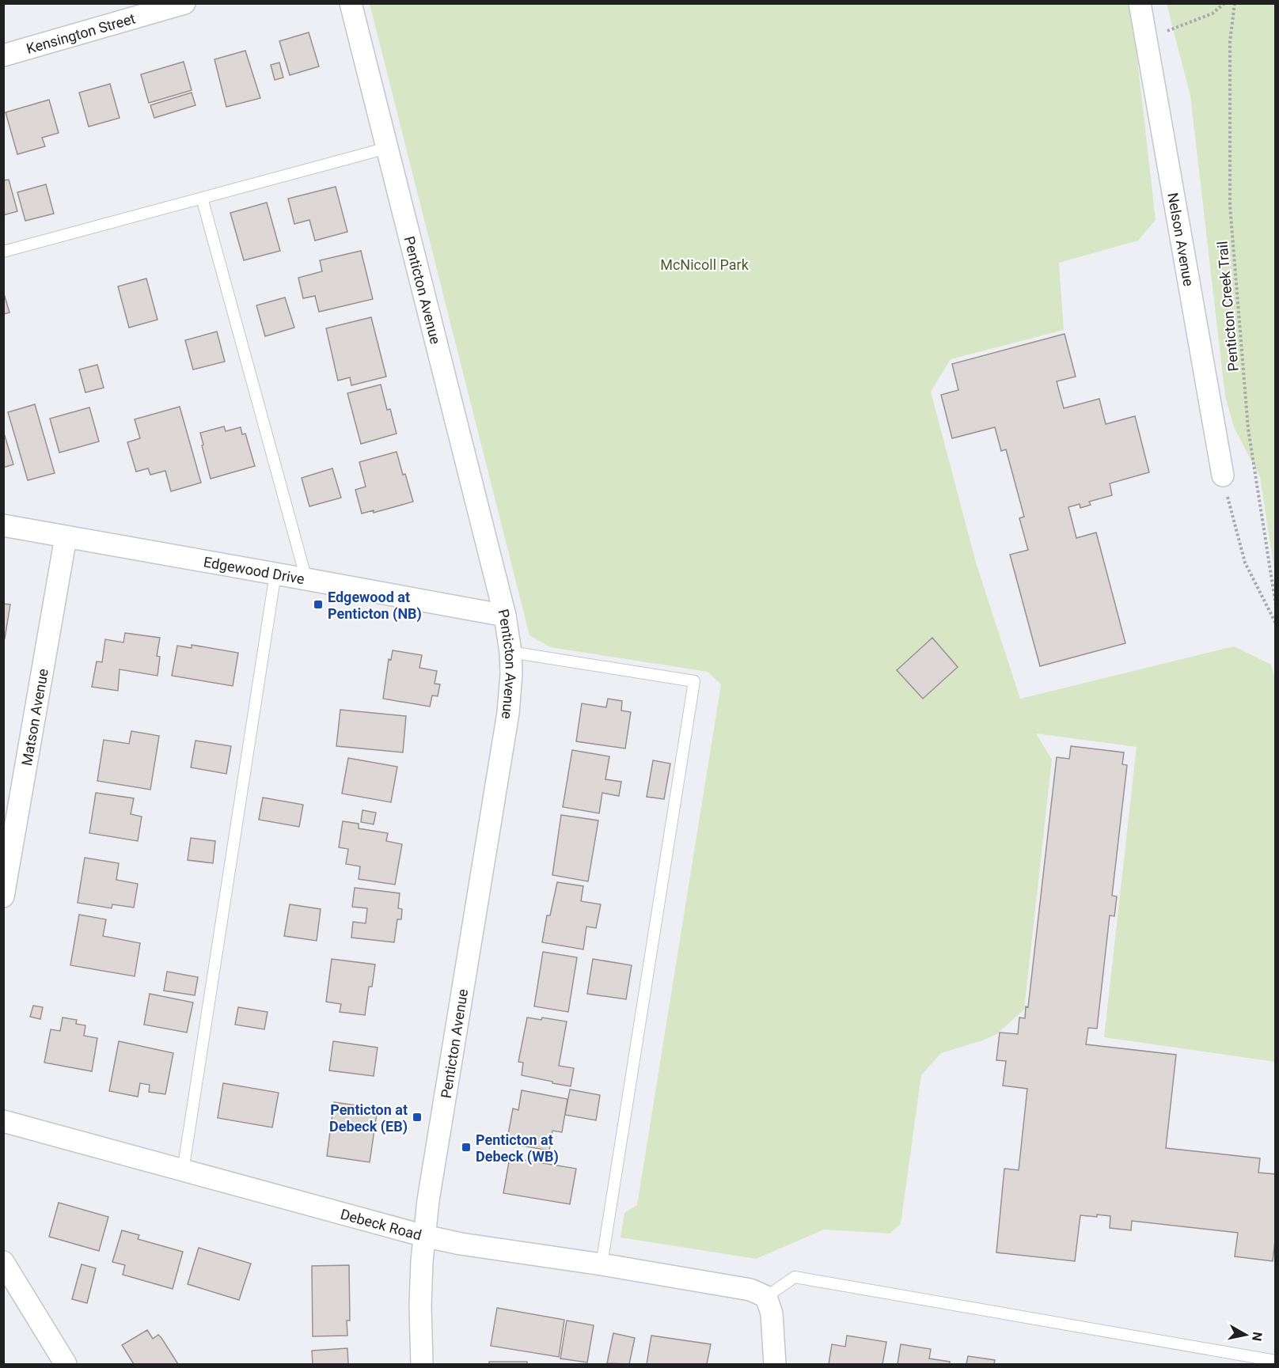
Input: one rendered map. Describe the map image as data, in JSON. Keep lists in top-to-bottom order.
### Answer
{
  "streets": {
    "street": [
      "Kensington Street",
      "Nelson Avenue",
      "Penticton Avenue",
      "Edgewood Drive",
      "Matson Avenue",
      "Debeck Road"
    ],
    "path": ["Penticton Creek Trail"]
  },
  "crossings": [
    ["Penticton Avenue", "Edgewood Drive"],
    ["Penticton Avenue", "Debeck Road"],
    ["Edgewood Drive", "Matson Avenue"]
  ],
  "parks": ["McNicoll Park"],
  "places": {
    "transit": ["Edgewood at Penticton (NB)", "Penticton at Debeck (EB)", "Penticton at Debeck (WB)"]
  },
  "north": "right"
}
